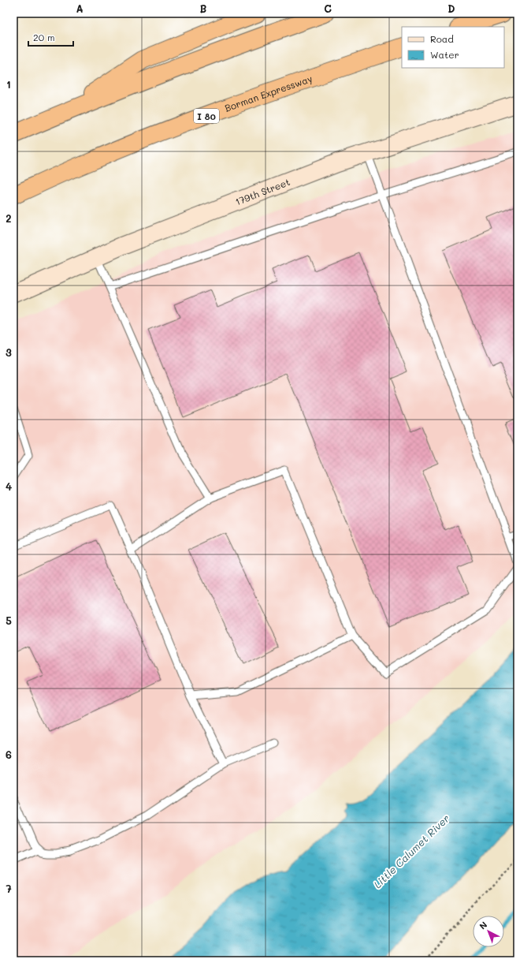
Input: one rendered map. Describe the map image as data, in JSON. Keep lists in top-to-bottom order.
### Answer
{
  "streets": {
    "highway": ["Borman Expressway", "I 80"],
    "street": ["179th Street"]
  },
  "water": ["Little Calumet River"],
  "legend": ["Road", "Water"],
  "scale_bar": "20 m",
  "north": "top left",
  "grid": {
    "columns": [
      "A",
      "B",
      "C",
      "D"
    ],
    "rows": [
      "1",
      "2",
      "3",
      "4",
      "5",
      "6",
      "7"
    ]
  }
}
